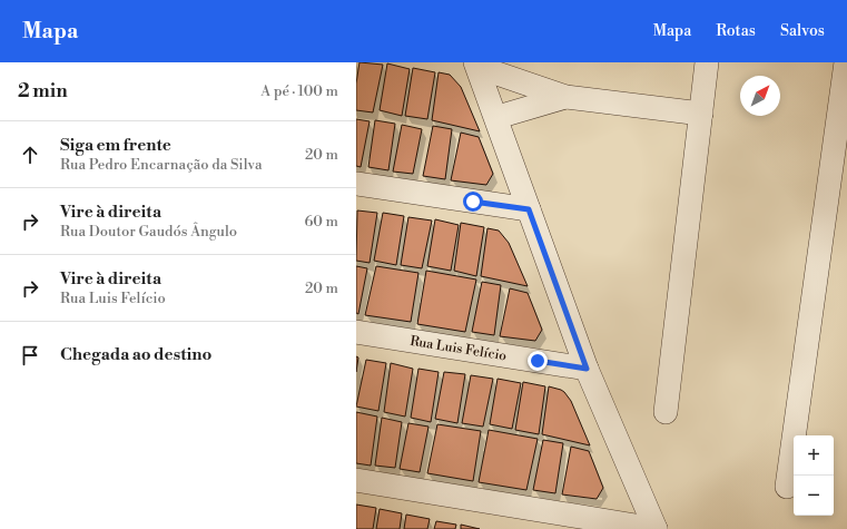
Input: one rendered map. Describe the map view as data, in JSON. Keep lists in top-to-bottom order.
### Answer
{
  "streets": {
    "street": ["Rua Luis Felício"]
  },
  "north": "top right",
  "page": {
    "header": "Mapa",
    "nav": ["Mapa", "Rotas", "Salvos"],
    "heading": ["2 min", "A pé · 100 m"],
    "list": [
      ["Siga em frente", "Rua Pedro Encarnação da Silva", "20 m"],
      ["Vire à direita", "Rua Doutor Gaudós Ângulo", "60 m"],
      ["Vire à direita", "Rua Luis Felício", "20 m"],
      "Chegada ao destino"
    ],
    "map_buttons": ["+", "−"]
  }
}
